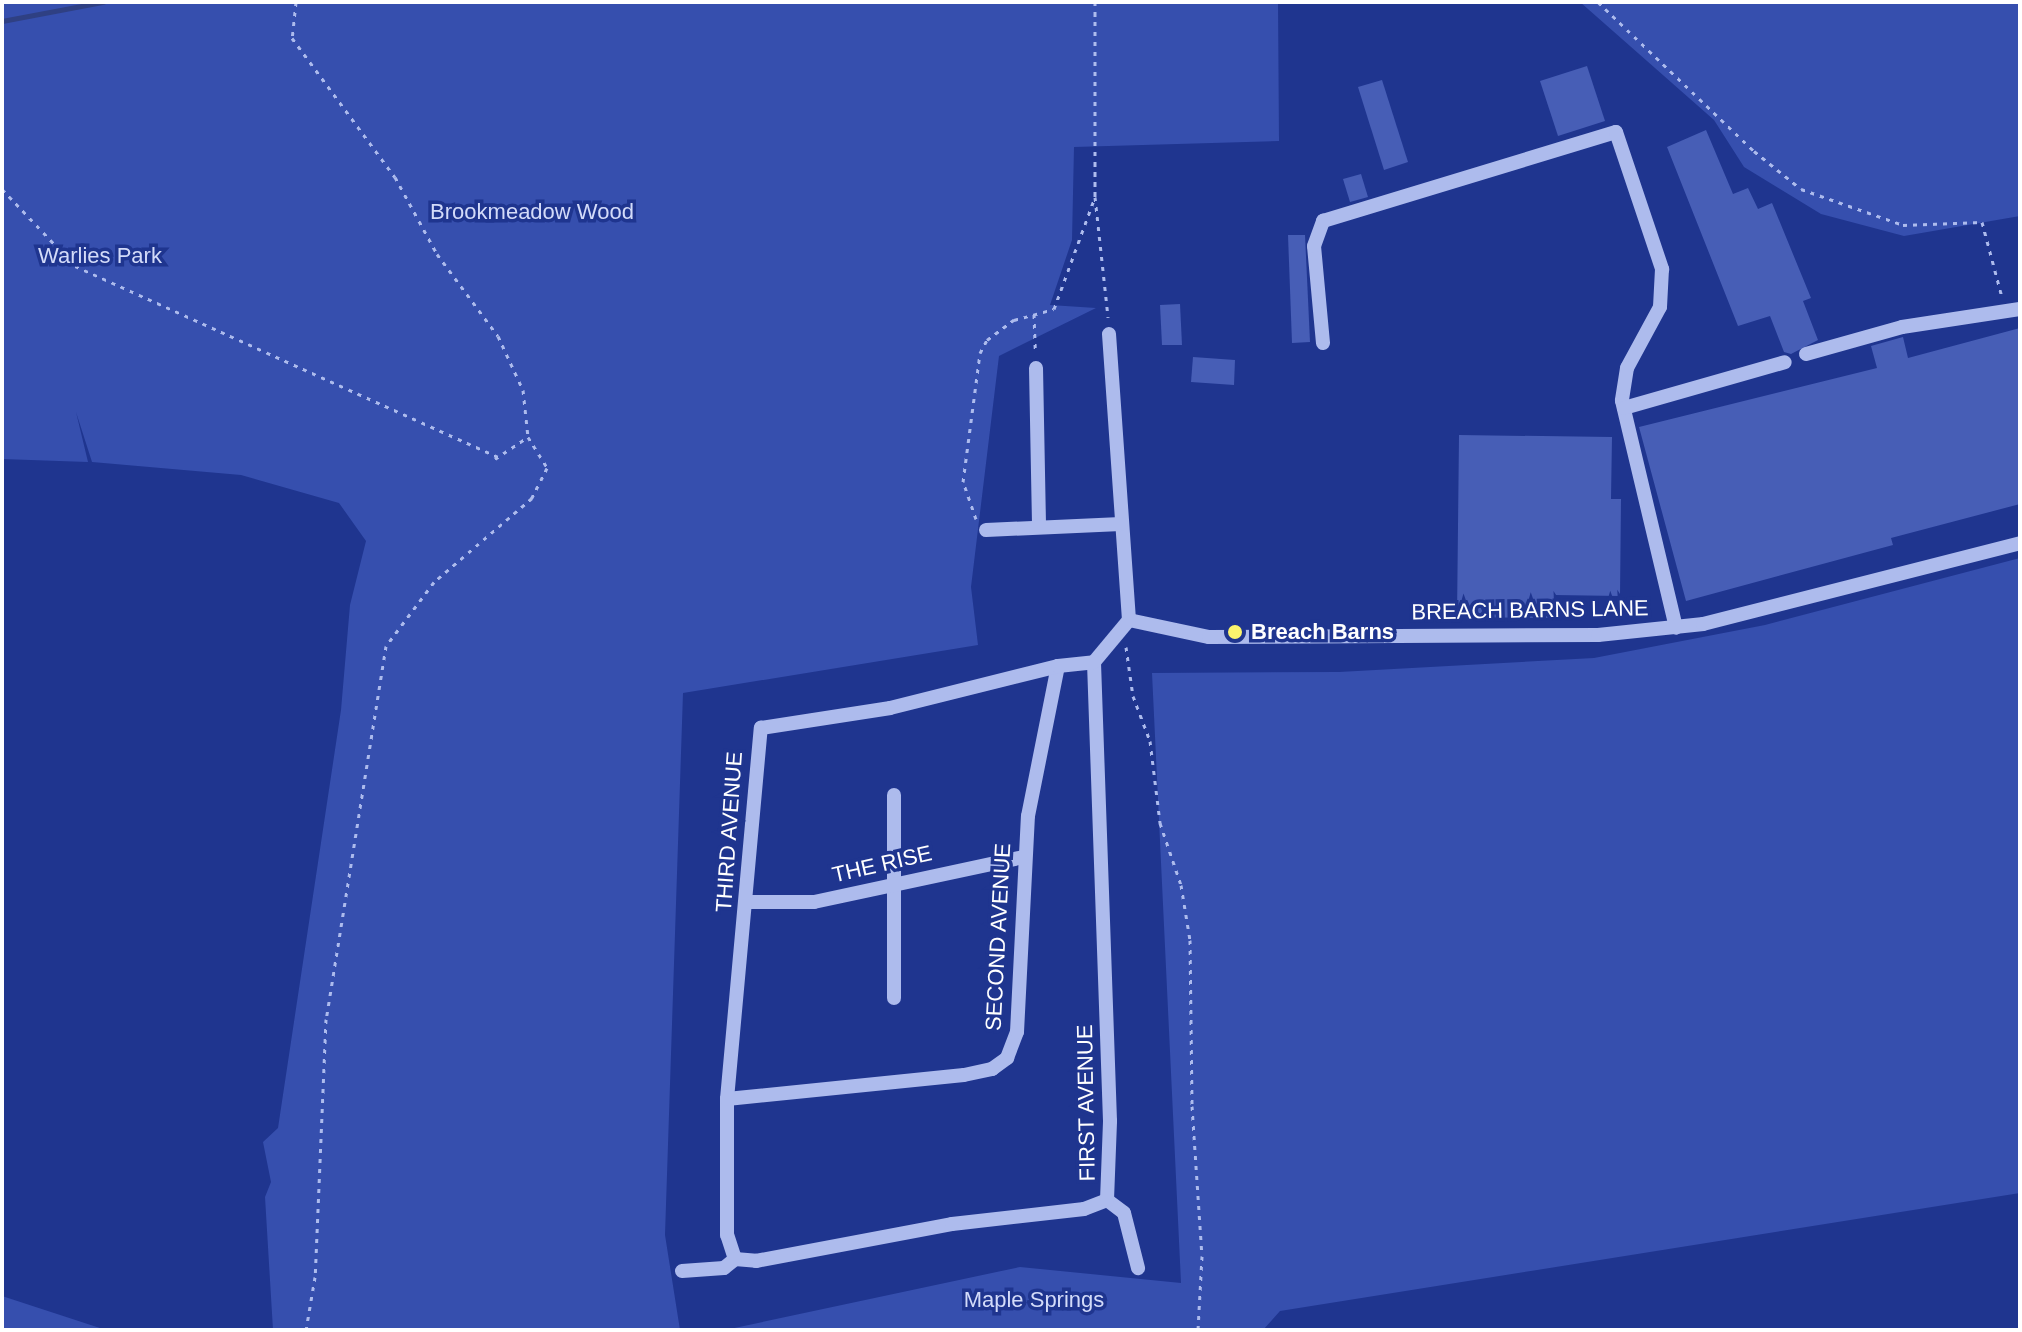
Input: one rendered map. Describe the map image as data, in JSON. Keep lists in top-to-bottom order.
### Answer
{
  "streets": {
    "street": [
      "BREACH BARNS LANE",
      "THIRD AVENUE",
      "THE RISE",
      "SECOND AVENUE",
      "FIRST AVENUE"
    ]
  },
  "crossings": [
    ["THIRD AVENUE", "THE RISE"],
    ["THIRD AVENUE", "SECOND AVENUE"],
    ["THE RISE", "SECOND AVENUE"]
  ],
  "parks": ["Brookmeadow Wood", "Warlies Park", "Maple Springs"],
  "places": ["Breach Barns"]
}
